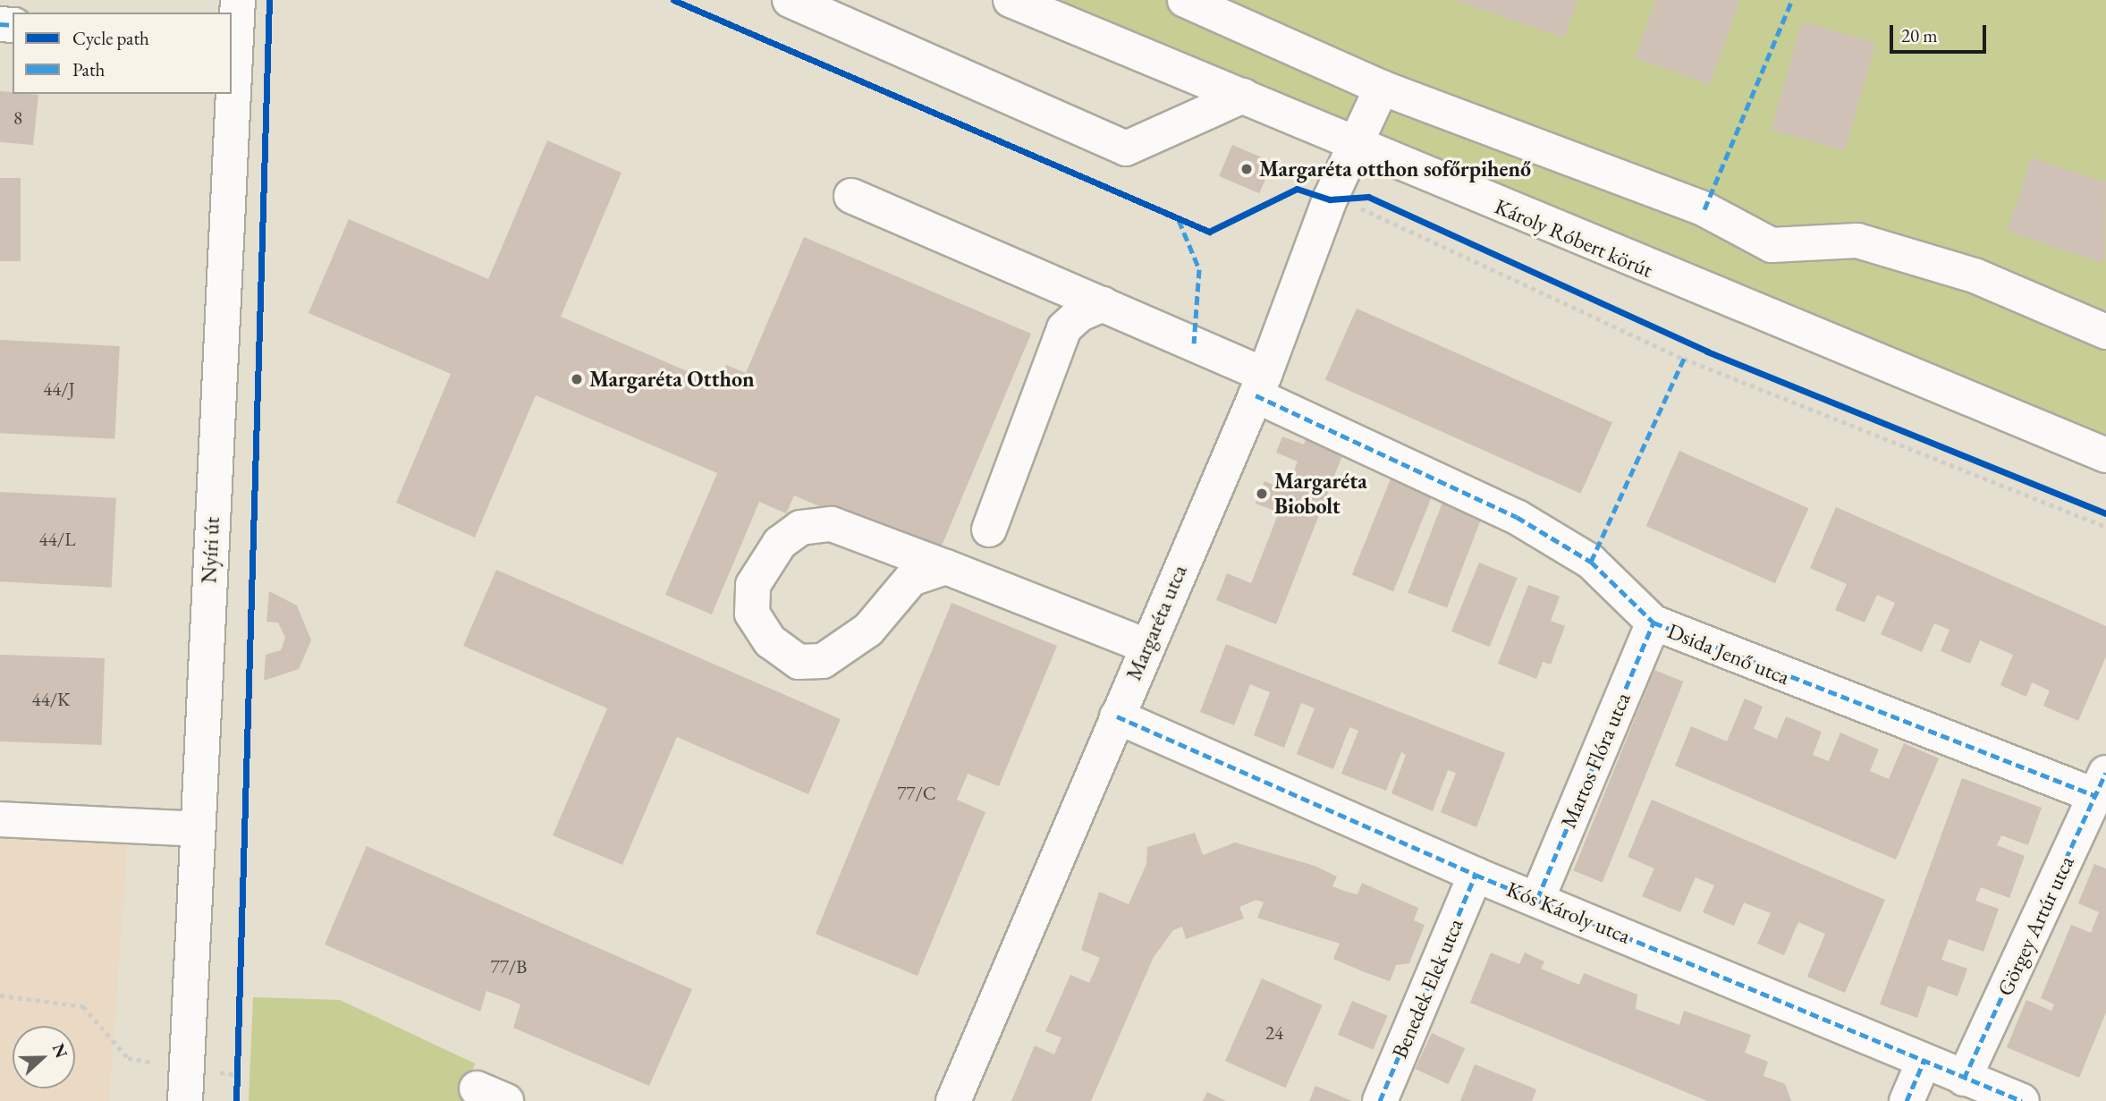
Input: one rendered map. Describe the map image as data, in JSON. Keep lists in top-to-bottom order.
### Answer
{
  "streets": {
    "street": [
      "Károly Róbert körút",
      "Nyíri út",
      "Margaréta utca",
      "Dsida Jenő utca",
      "Martos Flóra utca",
      "Kós Károly utca",
      "Görgey Artúr utca",
      "Benedek Elek utca"
    ]
  },
  "crossings": [
    ["Károly Róbert körút", "Margaréta utca"],
    ["Margaréta utca", "Dsida Jenő utca"],
    ["Margaréta utca", "Kós Károly utca"],
    ["Dsida Jenő utca", "Martos Flóra utca"],
    ["Dsida Jenő utca", "Görgey Artúr utca"],
    ["Martos Flóra utca", "Kós Károly utca"],
    ["Kós Károly utca", "Görgey Artúr utca"],
    ["Kós Károly utca", "Benedek Elek utca"]
  ],
  "places": ["Margaréta otthon sofőrpihenő", "Margaréta Otthon", "Margaréta Biobolt"],
  "house_numbers": [
    "8",
    "44/J",
    "44/L",
    "44/K",
    "77/C",
    "77/B",
    "24"
  ],
  "legend": ["Cycle path", "Path"],
  "scale_bar": "20 m",
  "north": "right"
}
